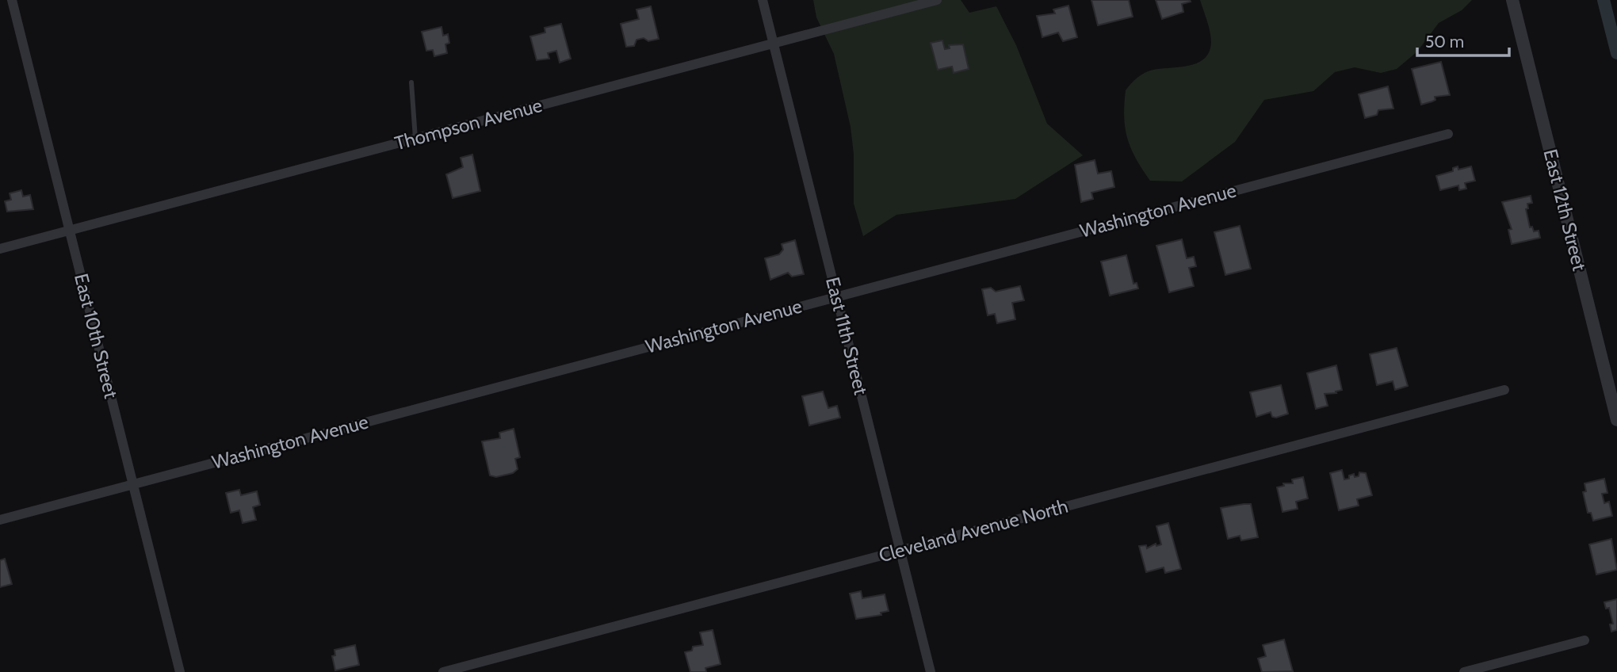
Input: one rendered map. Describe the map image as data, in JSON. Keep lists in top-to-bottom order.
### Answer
{
  "streets": {
    "street": [
      "Thompson Avenue",
      "East 12th Street",
      "Washington Avenue",
      "East 10th Street",
      "East 11th Street",
      "Cleveland Avenue North"
    ]
  },
  "crossings": [
    ["Thompson Avenue", "East 10th Street"],
    ["Thompson Avenue", "East 11th Street"],
    ["Washington Avenue", "East 10th Street"],
    ["Washington Avenue", "East 11th Street"],
    ["East 11th Street", "Cleveland Avenue North"]
  ],
  "scale_bar": "50 m"
}
